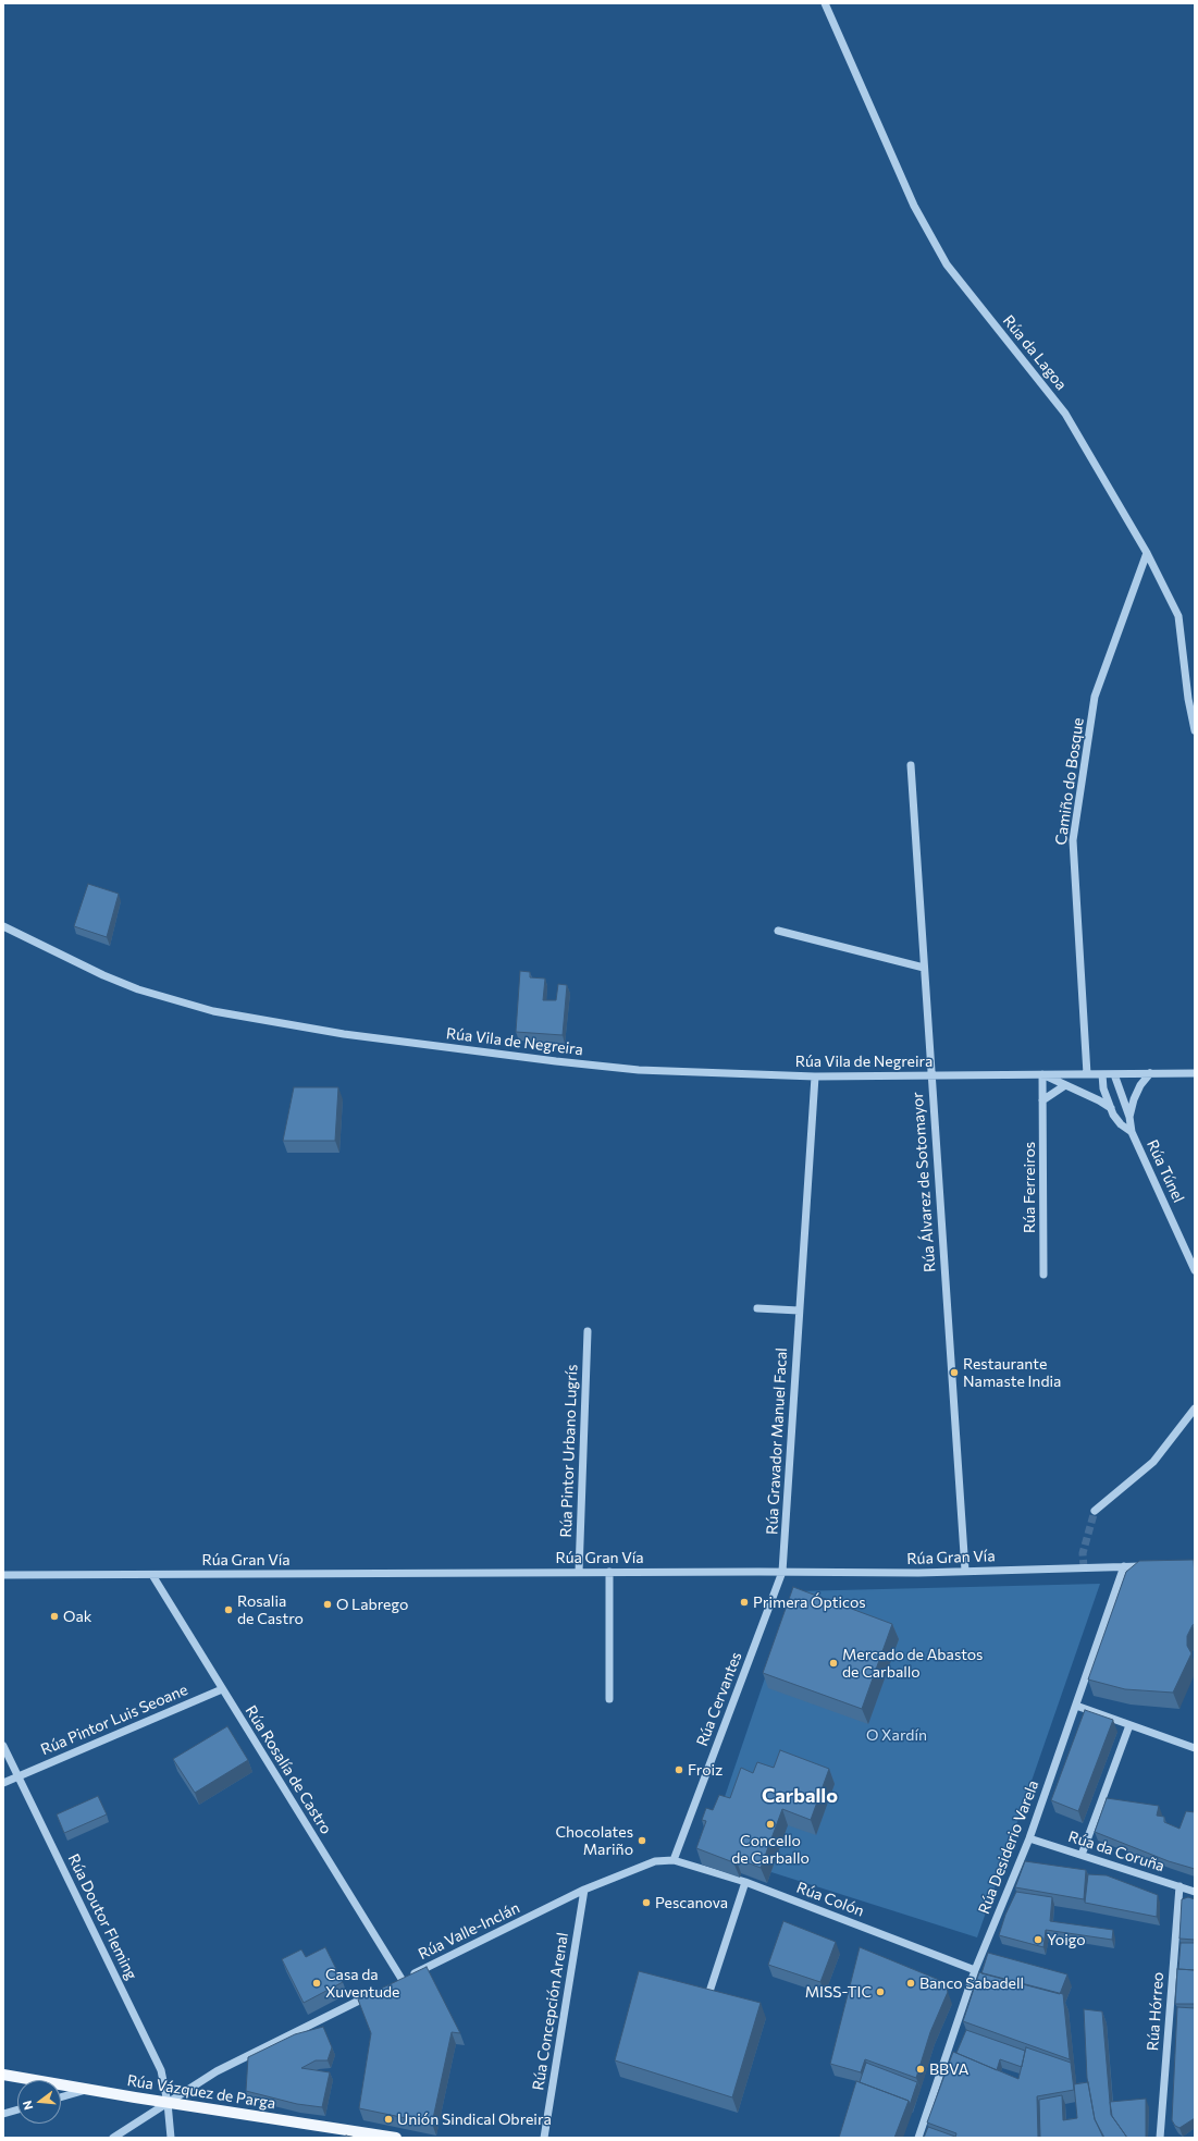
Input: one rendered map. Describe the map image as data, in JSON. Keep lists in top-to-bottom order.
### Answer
{
  "streets": {
    "main road": ["Rúa Vázquez de Parga"],
    "street": [
      "Rúa da Lagoa",
      "Camiño do Bosque",
      "Rúa Vila de Negreira",
      "Rúa Túnel",
      "Rúa Álvarez de Sotomayor",
      "Rúa Ferreiros",
      "Rúa Gravador Manuel Facal",
      "Rúa Pintor Urbano Lugrís",
      "Rúa Gran Vía",
      "Rúa Cervantes",
      "Rúa Pintor Luis Seoane",
      "Rúa Rosalía de Castro",
      "Rúa Desiderio Varela",
      "Rúa da Coruña",
      "Rúa Colón",
      "Rúa Doutor Fleming",
      "Rúa Valle-Inclán",
      "Rúa Concepción Arenal",
      "Rúa Hórreo"
    ]
  },
  "crossings": [
    ["Rúa da Lagoa", "Camiño do Bosque"],
    ["Camiño do Bosque", "Rúa Vila de Negreira"],
    ["Rúa Vila de Negreira", "Rúa Túnel"],
    ["Rúa Vila de Negreira", "Rúa Álvarez de Sotomayor"],
    ["Rúa Vila de Negreira", "Rúa Ferreiros"],
    ["Rúa Vila de Negreira", "Rúa Gravador Manuel Facal"],
    ["Rúa Álvarez de Sotomayor", "Rúa Gran Vía"],
    ["Rúa Gravador Manuel Facal", "Rúa Gran Vía"],
    ["Rúa Gravador Manuel Facal", "Rúa Cervantes"],
    ["Rúa Pintor Urbano Lugrís", "Rúa Gran Vía"],
    ["Rúa Gran Vía", "Rúa Cervantes"],
    ["Rúa Gran Vía", "Rúa Rosalía de Castro"],
    ["Rúa Gran Vía", "Rúa Desiderio Varela"],
    ["Rúa Cervantes", "Rúa Colón"],
    ["Rúa Cervantes", "Rúa Valle-Inclán"],
    ["Rúa Pintor Luis Seoane", "Rúa Rosalía de Castro"],
    ["Rúa Pintor Luis Seoane", "Rúa Doutor Fleming"],
    ["Rúa Rosalía de Castro", "Rúa Valle-Inclán"],
    ["Rúa Desiderio Varela", "Rúa da Coruña"],
    ["Rúa Desiderio Varela", "Rúa Colón"],
    ["Rúa da Coruña", "Rúa Hórreo"],
    ["Rúa Colón", "Rúa Valle-Inclán"],
    ["Rúa Doutor Fleming", "Rúa Vázquez de Parga"],
    ["Rúa Valle-Inclán", "Rúa Concepción Arenal"]
  ],
  "districts": ["Carballo"],
  "parks": ["O Xardín"],
  "places": [
    "Restaurante Namaste India",
    "Primera Ópticos",
    "O Labrego",
    "Rosalia de Castro",
    "Oak",
    "Mercado de Abastos de Carballo",
    "Froiz",
    "Concello de Carballo",
    "Chocolates Mariño",
    "Pescanova",
    "Yoigo",
    "Casa da Xuventude",
    "Banco Sabadell",
    "MISS-TIC",
    "BBVA",
    "Unión Sindical Obreira"
  ],
  "north": "left"
}
